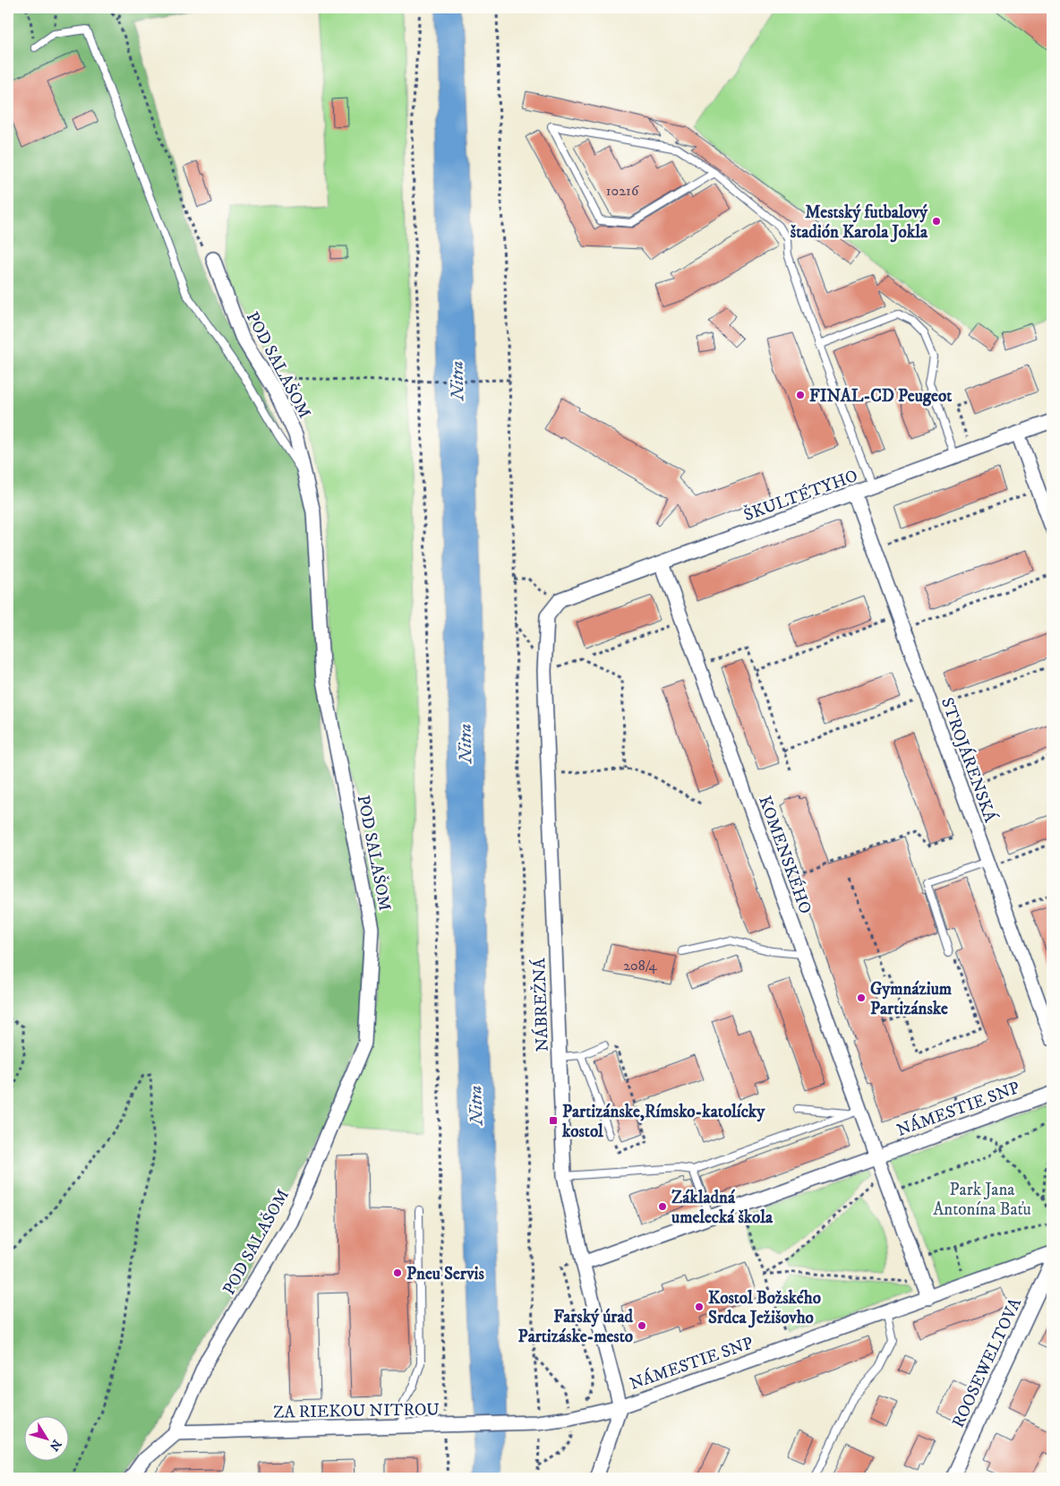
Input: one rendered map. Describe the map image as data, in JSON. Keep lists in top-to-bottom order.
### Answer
{
  "streets": {
    "street": [
      "POD SALAŠOM",
      "ŠKULTÉTYHO",
      "STROJÁRENSKÁ",
      "KOMENSKÉHO",
      "NÁBREŽNÁ",
      "NÁMESTIE SNP",
      "ROOSEWELTOVA",
      "ZA RIEKOU NITROU"
    ]
  },
  "crossings": [
    ["POD SALAŠOM", "ZA RIEKOU NITROU"],
    ["ŠKULTÉTYHO", "STROJÁRENSKÁ"],
    ["ŠKULTÉTYHO", "KOMENSKÉHO"],
    ["ŠKULTÉTYHO", "NÁBREŽNÁ"],
    ["KOMENSKÉHO", "NÁMESTIE SNP"],
    ["NÁBREŽNÁ", "NÁMESTIE SNP"],
    ["NÁMESTIE SNP", "ZA RIEKOU NITROU"]
  ],
  "water": ["Nitra"],
  "parks": ["Park Jana Antonína Baťu"],
  "places": {
    "other": [
      "Mestský futbalový štadión Karola Jokla",
      "FINAL-CD Peugeot",
      "Gymnázium Partizánske",
      "Základná umelecká škola",
      "Pneu Servis",
      "Kostol Božského Srdca Ježišovho",
      "Farský úrad Partizáske-mesto"
    ],
    "transit": ["Partizánske,Rímsko-katolícky kostol"]
  },
  "house_numbers": ["10216", "208/4"],
  "north": "bottom right"
}
